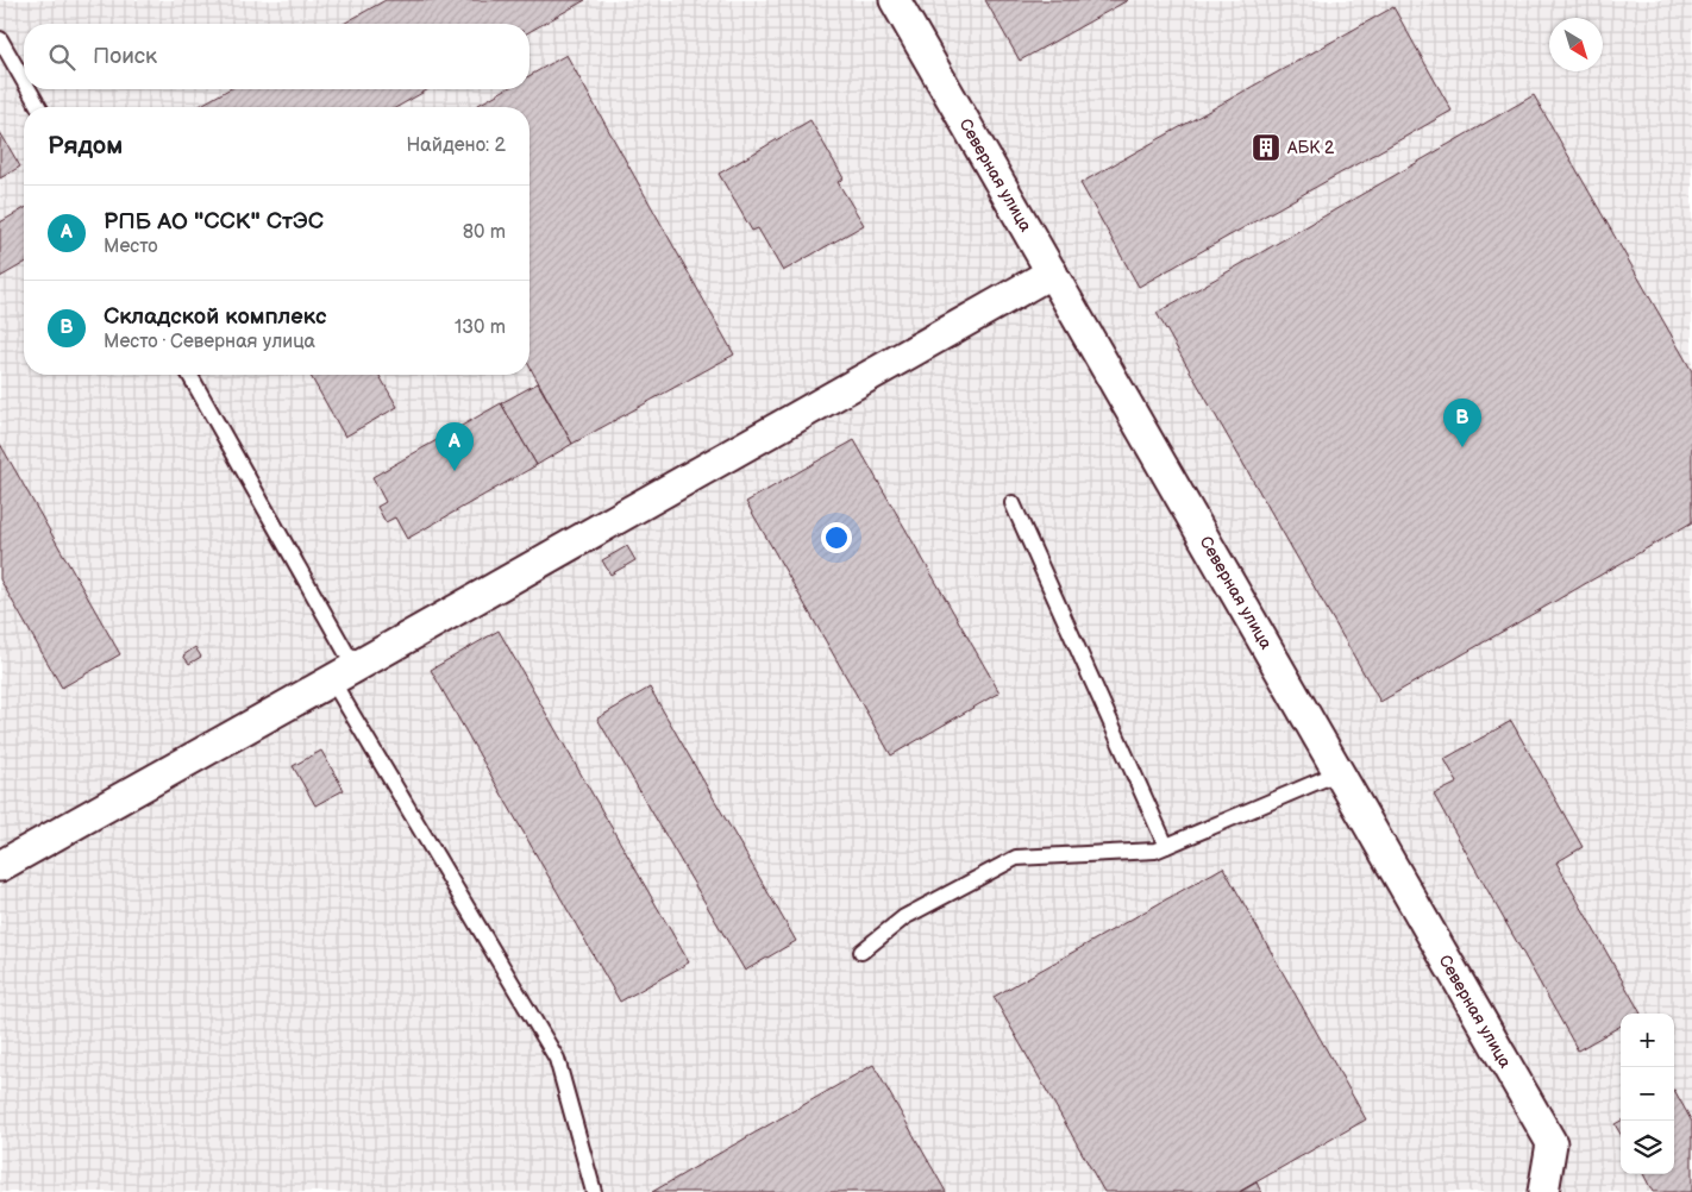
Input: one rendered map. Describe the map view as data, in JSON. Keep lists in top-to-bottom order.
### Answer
{
  "streets": {
    "street": ["Северная улица"]
  },
  "places": {
    "building": ["АБК 2"]
  },
  "north": "bottom right",
  "page": {
    "search": "Поиск",
    "heading": ["Рядом", "Найдено: 2"],
    "list": [
      {
        "mark": "A",
        "name": "РПБ АО \"ССК\" СтЭС",
        "note": "Место",
        "value": "80 m"
      },
      {
        "mark": "B",
        "name": "Складской комплекс",
        "note": "Место · Северная улица",
        "value": "130 m"
      }
    ],
    "pins": ["B", "A"],
    "map_buttons": ["+", "−"]
  }
}
